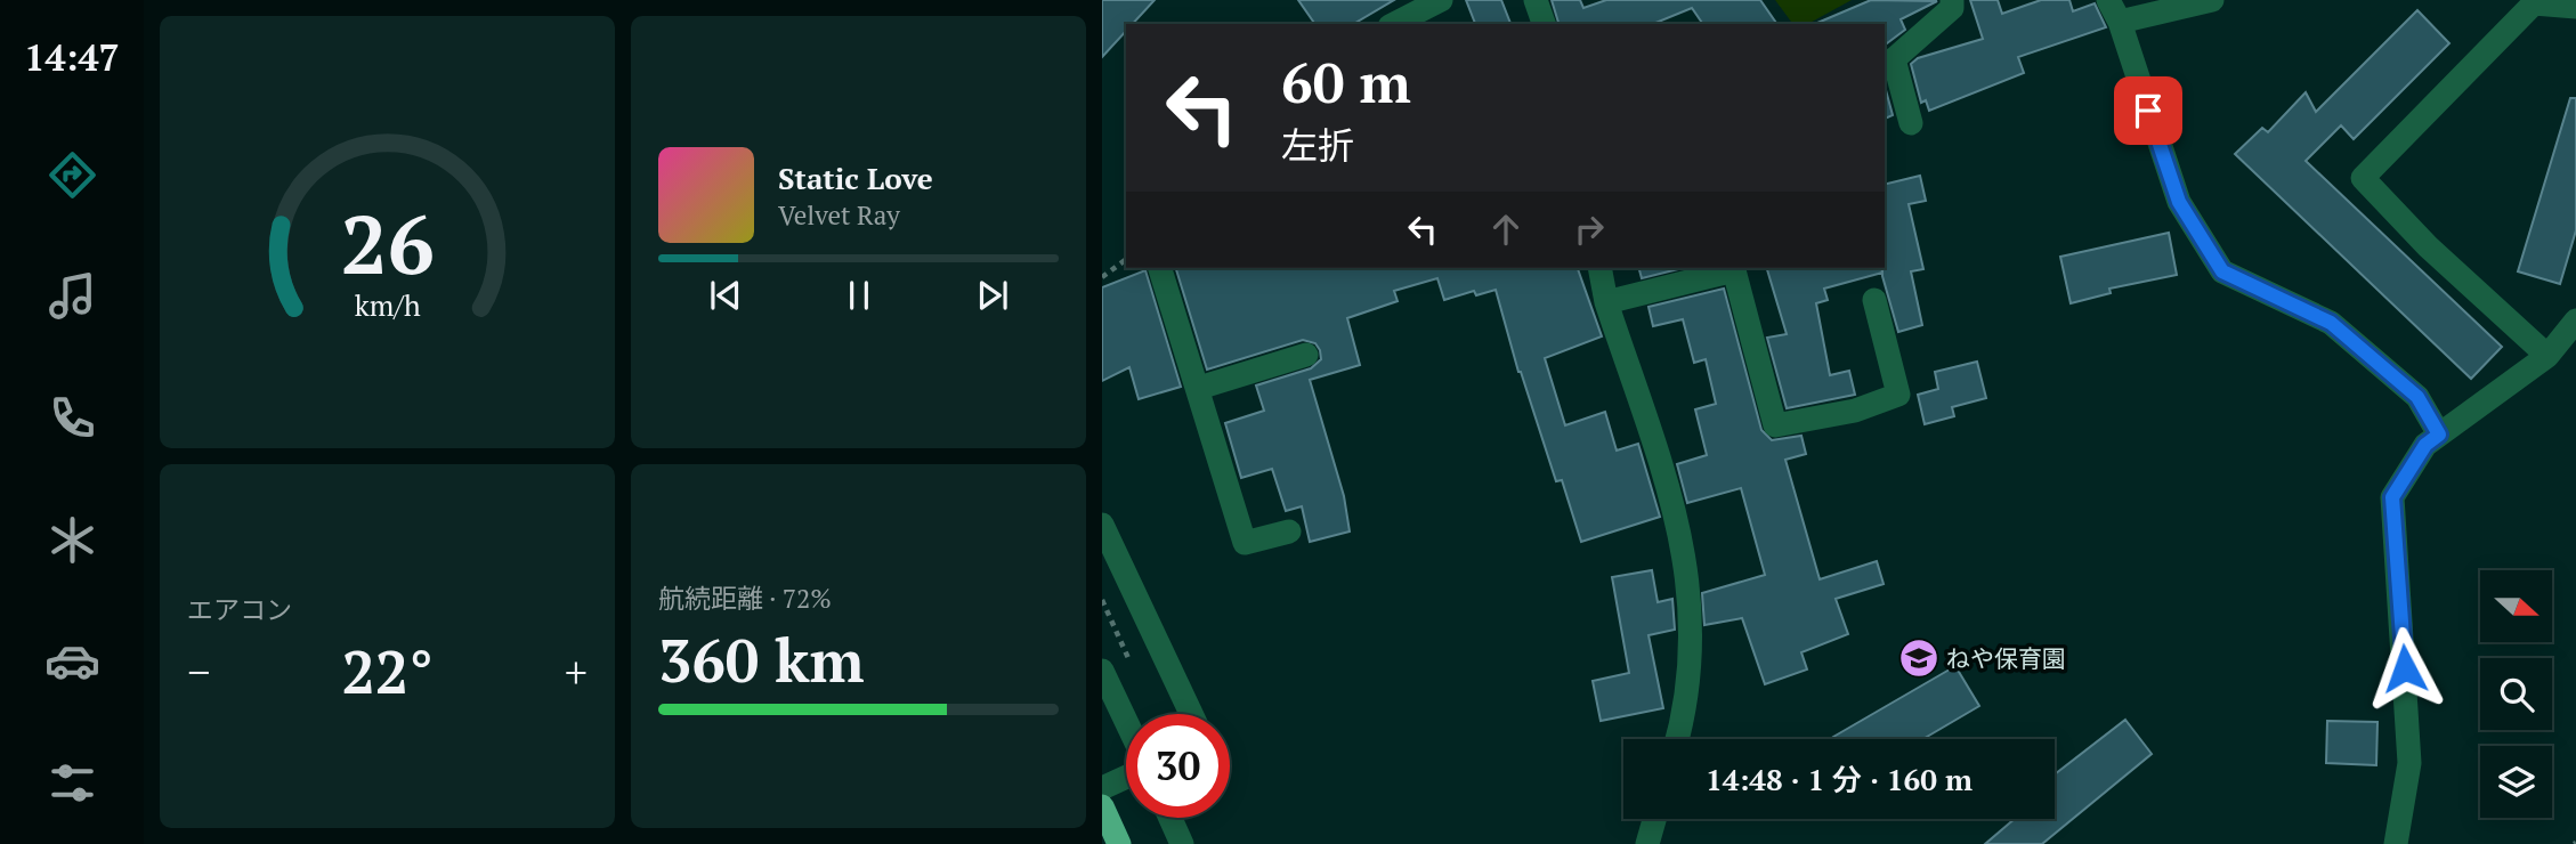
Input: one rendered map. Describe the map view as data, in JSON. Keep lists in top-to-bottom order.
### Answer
{
  "places": {
    "school or university": ["ねや保育園"]
  },
  "north": "right",
  "page": {
    "tabs": "14:47",
    "turn": ["60 m", "左折"],
    "song": ["Static Love", "Velvet Ray"],
    "tile": [
      "エアコン",
      ["航続距離 · 72%", "360 km"]
    ],
    "heat": ["−", "22°", "+"],
    "limit": "30",
    "trip": "14:48 · 1 分 · 160 m",
    "gauge": ["26", "km/h"]
  }
}
